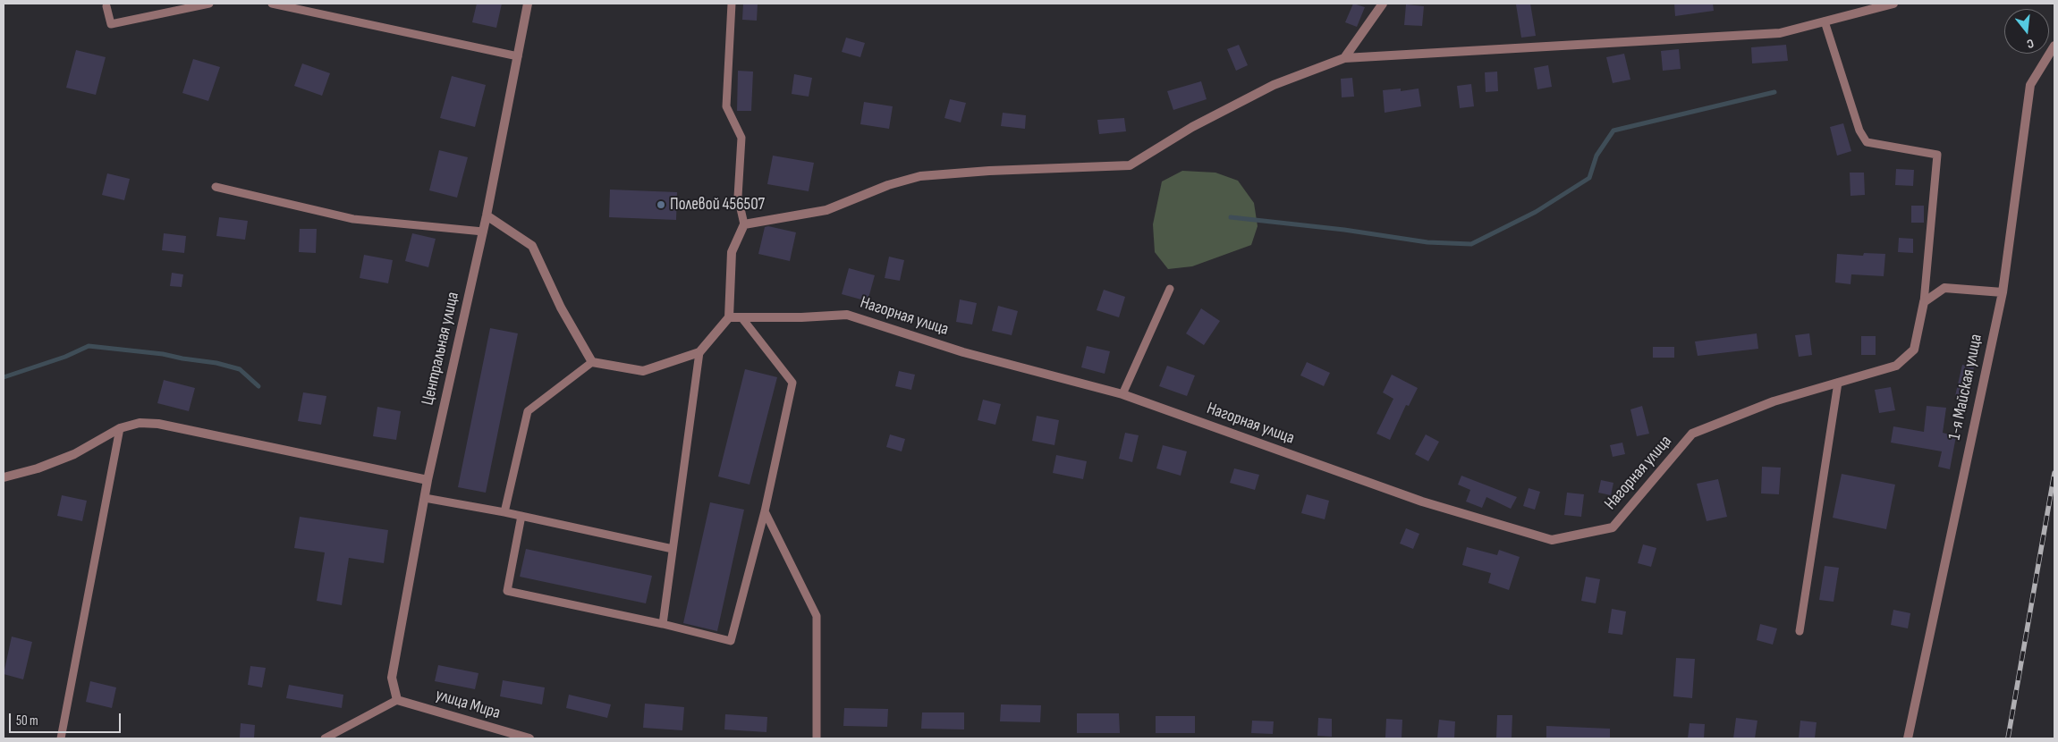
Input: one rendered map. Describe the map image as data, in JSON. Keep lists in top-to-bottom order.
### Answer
{
  "streets": {
    "street": [
      "Нагорная улица",
      "Центральная улица",
      "1-я Майская улица",
      "улица Мира"
    ]
  },
  "crossings": [
    ["Центральная улица", "улица Мира"]
  ],
  "places": ["Полевой 456507"],
  "scale_bar": "50 m",
  "north": "bottom"
}
